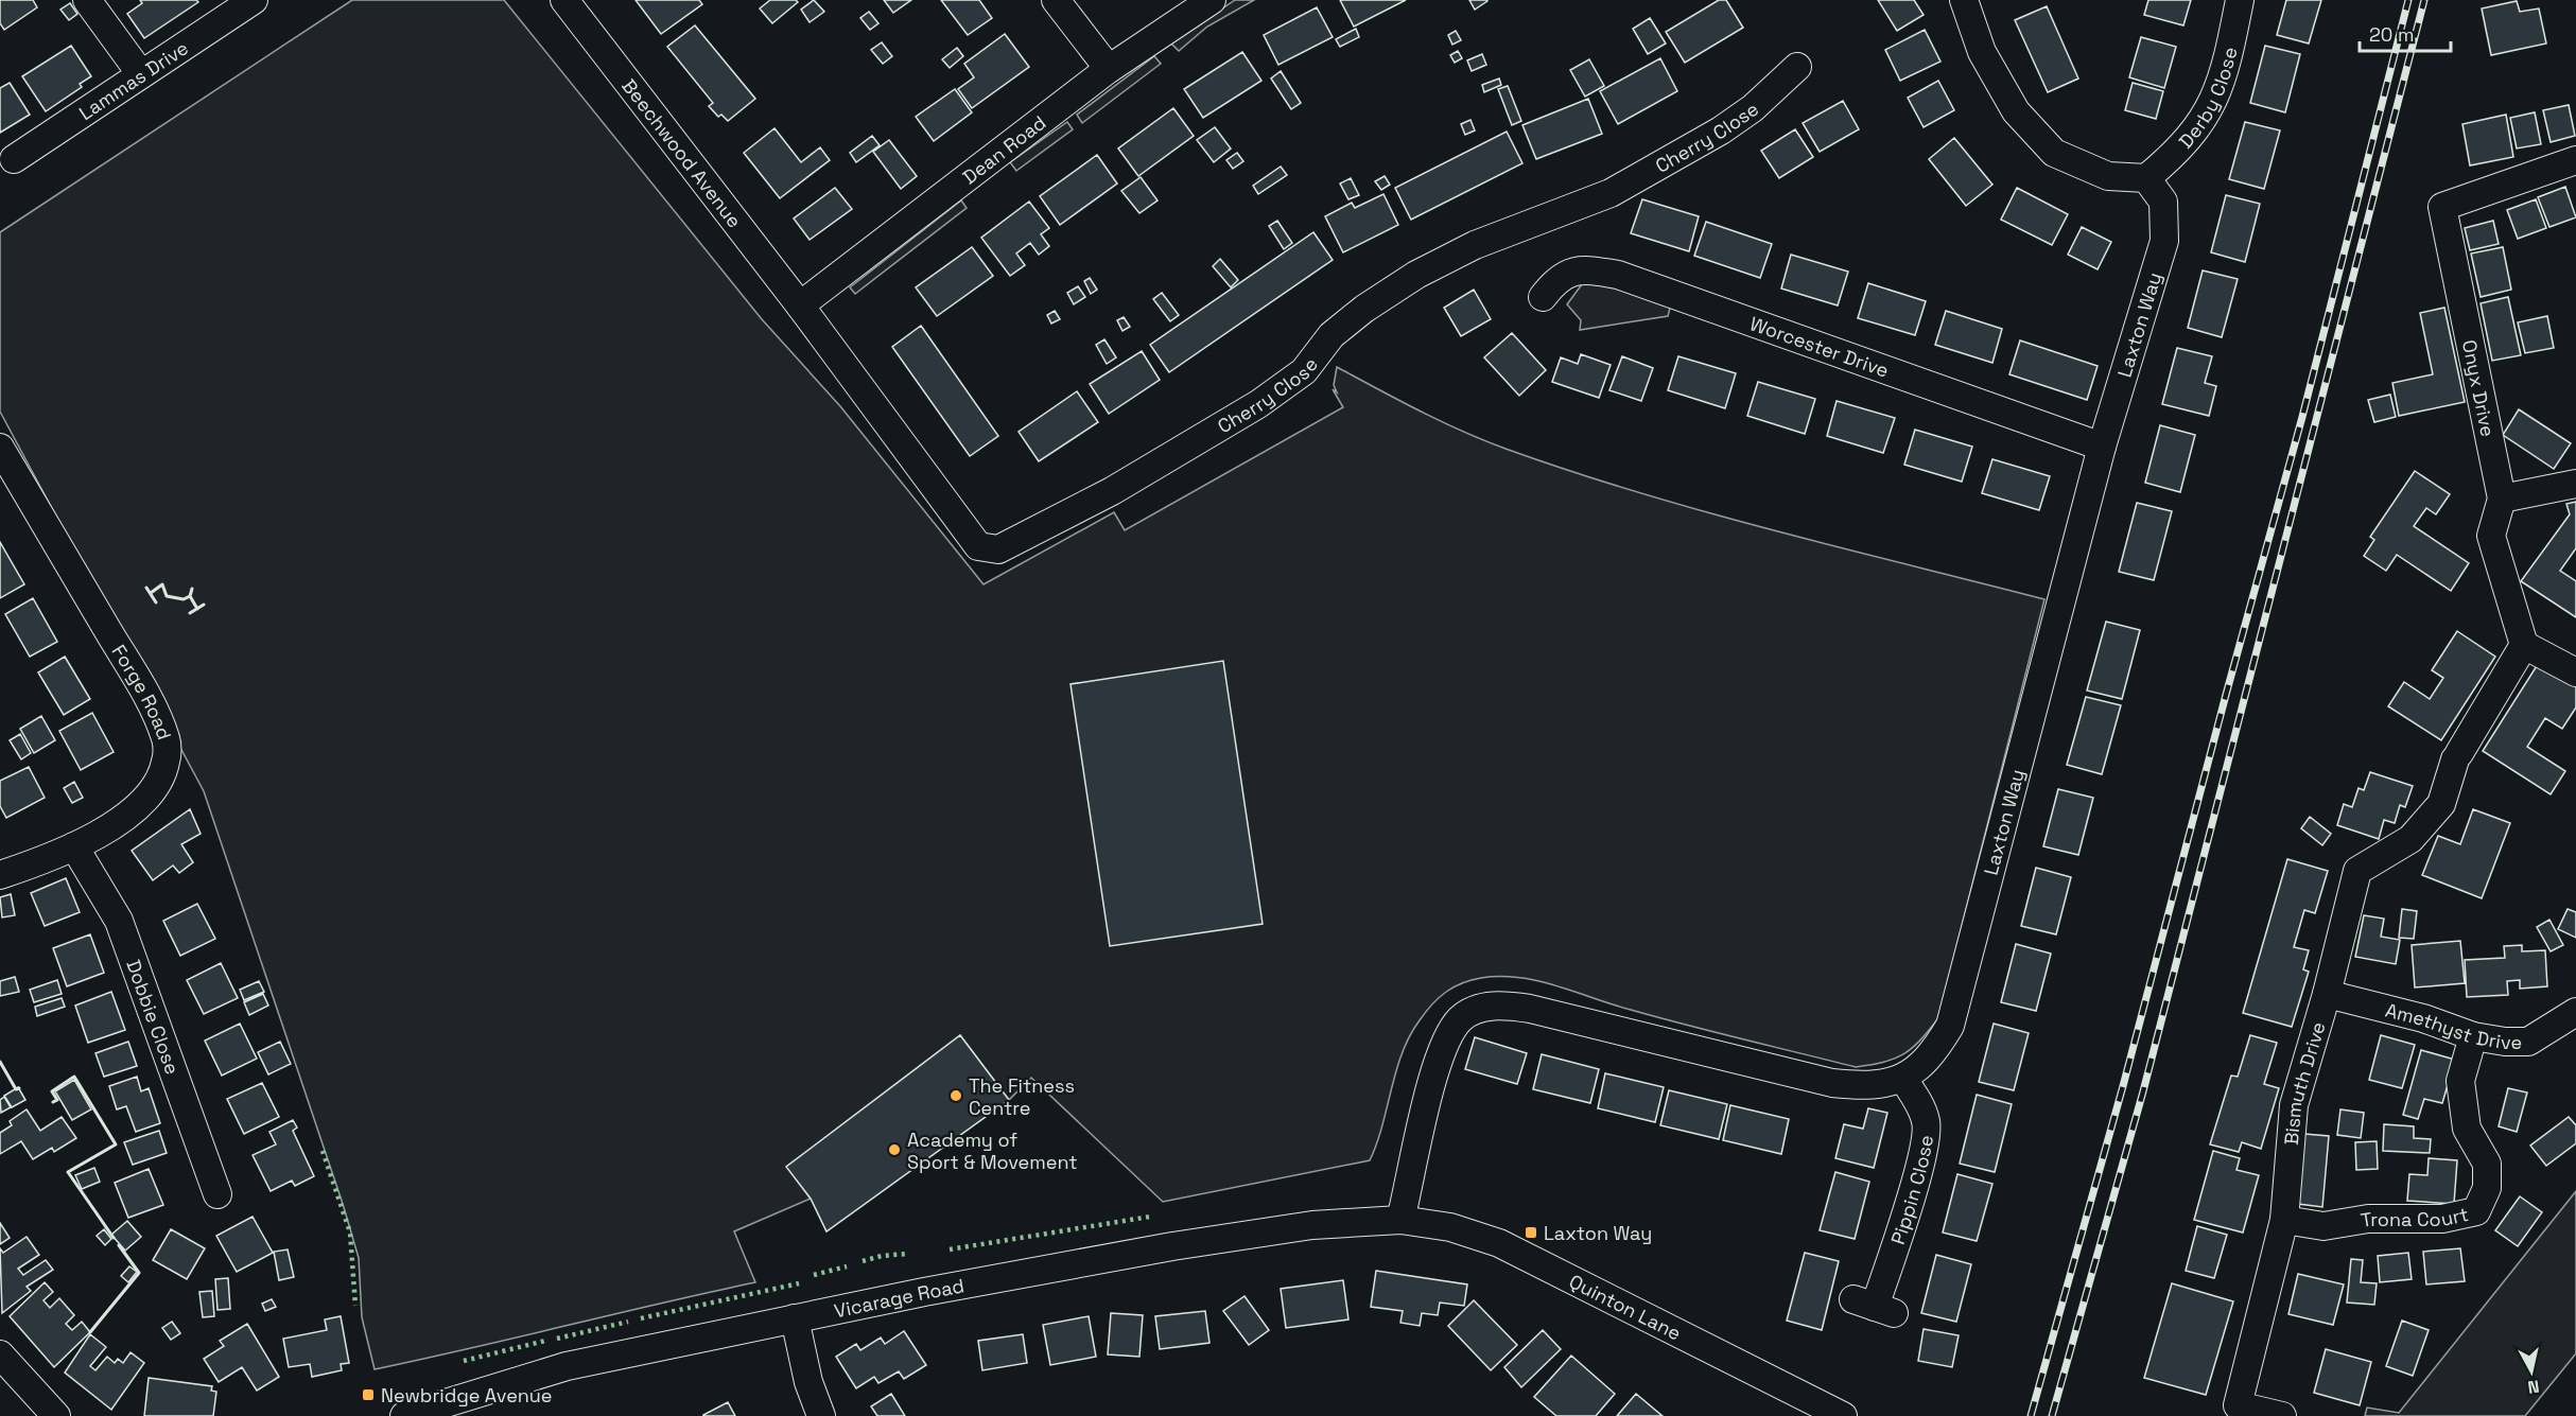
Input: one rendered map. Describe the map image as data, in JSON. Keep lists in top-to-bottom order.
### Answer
{
  "streets": {
    "street": [
      "Lammas Drive",
      "Derby Close",
      "Cherry Close",
      "Dean Road",
      "Beechwood Avenue",
      "Laxton Way",
      "Worcester Drive",
      "Onyx Drive",
      "Forge Road",
      "Dobbie Close",
      "Amethyst Drive",
      "Bismuth Drive",
      "Pippin Close",
      "Trona Court",
      "Vicarage Road",
      "Quinton Lane"
    ]
  },
  "crossings": [
    ["Derby Close", "Laxton Way"],
    ["Cherry Close", "Dean Road"],
    ["Cherry Close", "Beechwood Avenue"],
    ["Dean Road", "Beechwood Avenue"],
    ["Laxton Way", "Worcester Drive"],
    ["Laxton Way", "Pippin Close"],
    ["Laxton Way", "Vicarage Road"],
    ["Laxton Way", "Quinton Lane"],
    ["Onyx Drive", "Bismuth Drive"],
    ["Forge Road", "Dobbie Close"],
    ["Amethyst Drive", "Bismuth Drive"],
    ["Amethyst Drive", "Trona Court"],
    ["Bismuth Drive", "Trona Court"],
    ["Vicarage Road", "Quinton Lane"]
  ],
  "places": {
    "other": ["The Fitness Centre", "Academy of Sport & Movement"],
    "transit": ["Laxton Way", "Newbridge Avenue"]
  },
  "scale_bar": "20 m",
  "north": "bottom"
}
